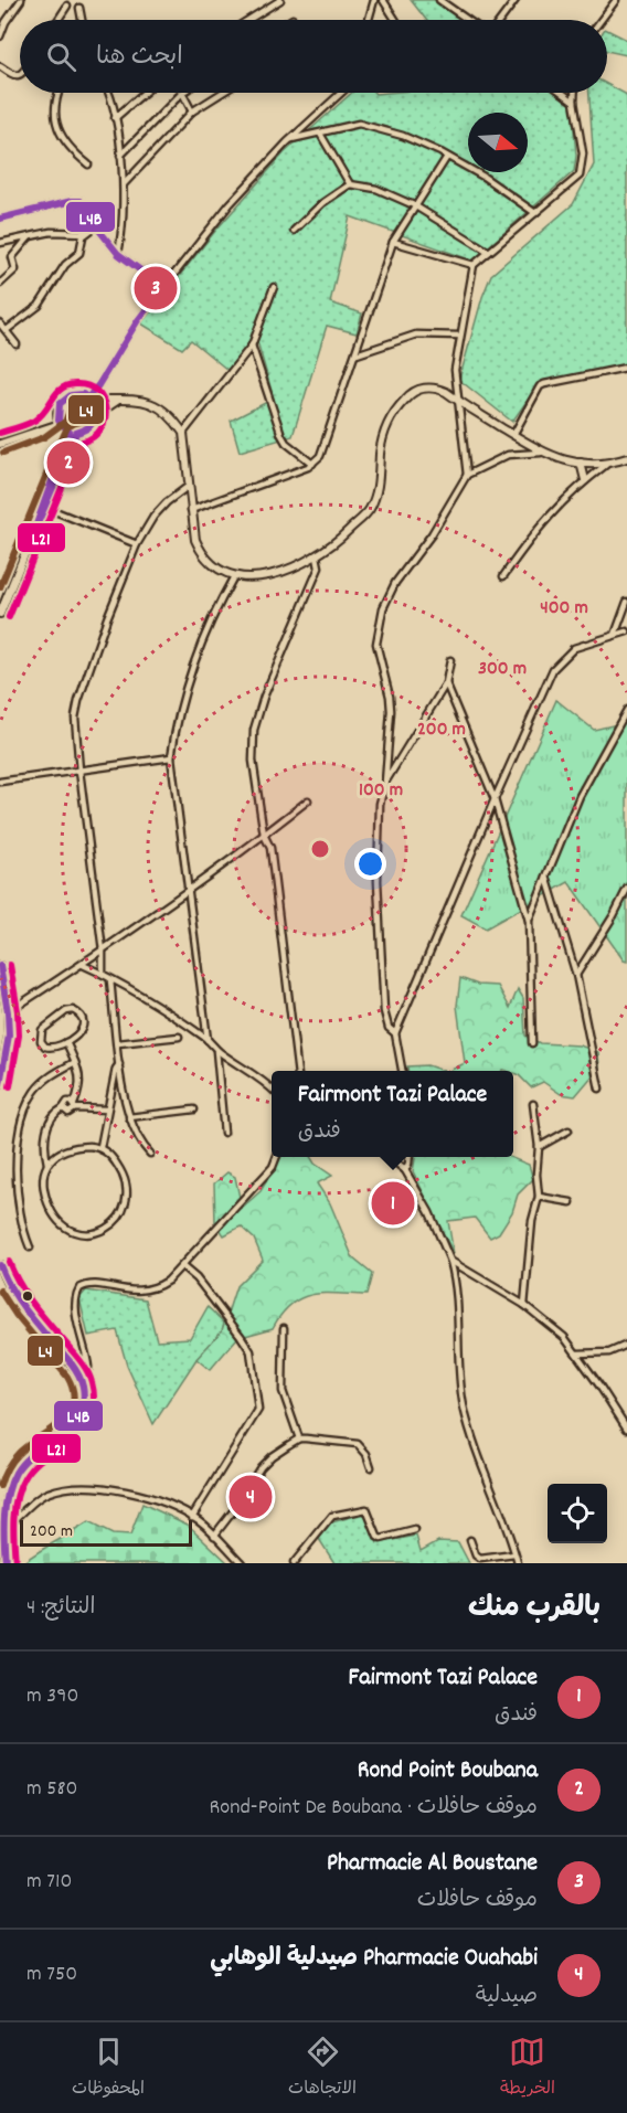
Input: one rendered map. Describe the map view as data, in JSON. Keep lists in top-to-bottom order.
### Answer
{
  "lines": ["transit line L4B", "transit line L21", "transit line L4"],
  "scale_bar": "200 m",
  "north": "right",
  "page": {
    "search": "ابحث هنا",
    "pins": [
      "3",
      "2",
      "1",
      "4"
    ],
    "popup": ["Fairmont Tazi Palace", "فندق"],
    "scale": "200 m",
    "heading": ["بالقرب منك", "النتائج: 4"],
    "list": [
      {
        "mark": "1",
        "name": "Fairmont Tazi Palace",
        "note": "فندق",
        "value": "390 m"
      },
      {
        "mark": "2",
        "name": "Rond Point Boubana",
        "note": "موقف حافلات · Rond-Point De Boubana",
        "value": "580 m"
      },
      {
        "mark": "3",
        "name": "Pharmacie Al Boustane",
        "note": "موقف حافلات",
        "value": "710 m"
      },
      {
        "mark": "4",
        "name": "Pharmacie Ouahabi صيدلية الوهابي",
        "note": "صيدلية",
        "value": "750 m"
      }
    ],
    "nav": ["الخريطة", "الاتجاهات", "المحفوظات"]
  },
  "rings": [
    "400 m",
    "300 m",
    "200 m",
    "100 m"
  ]
}
